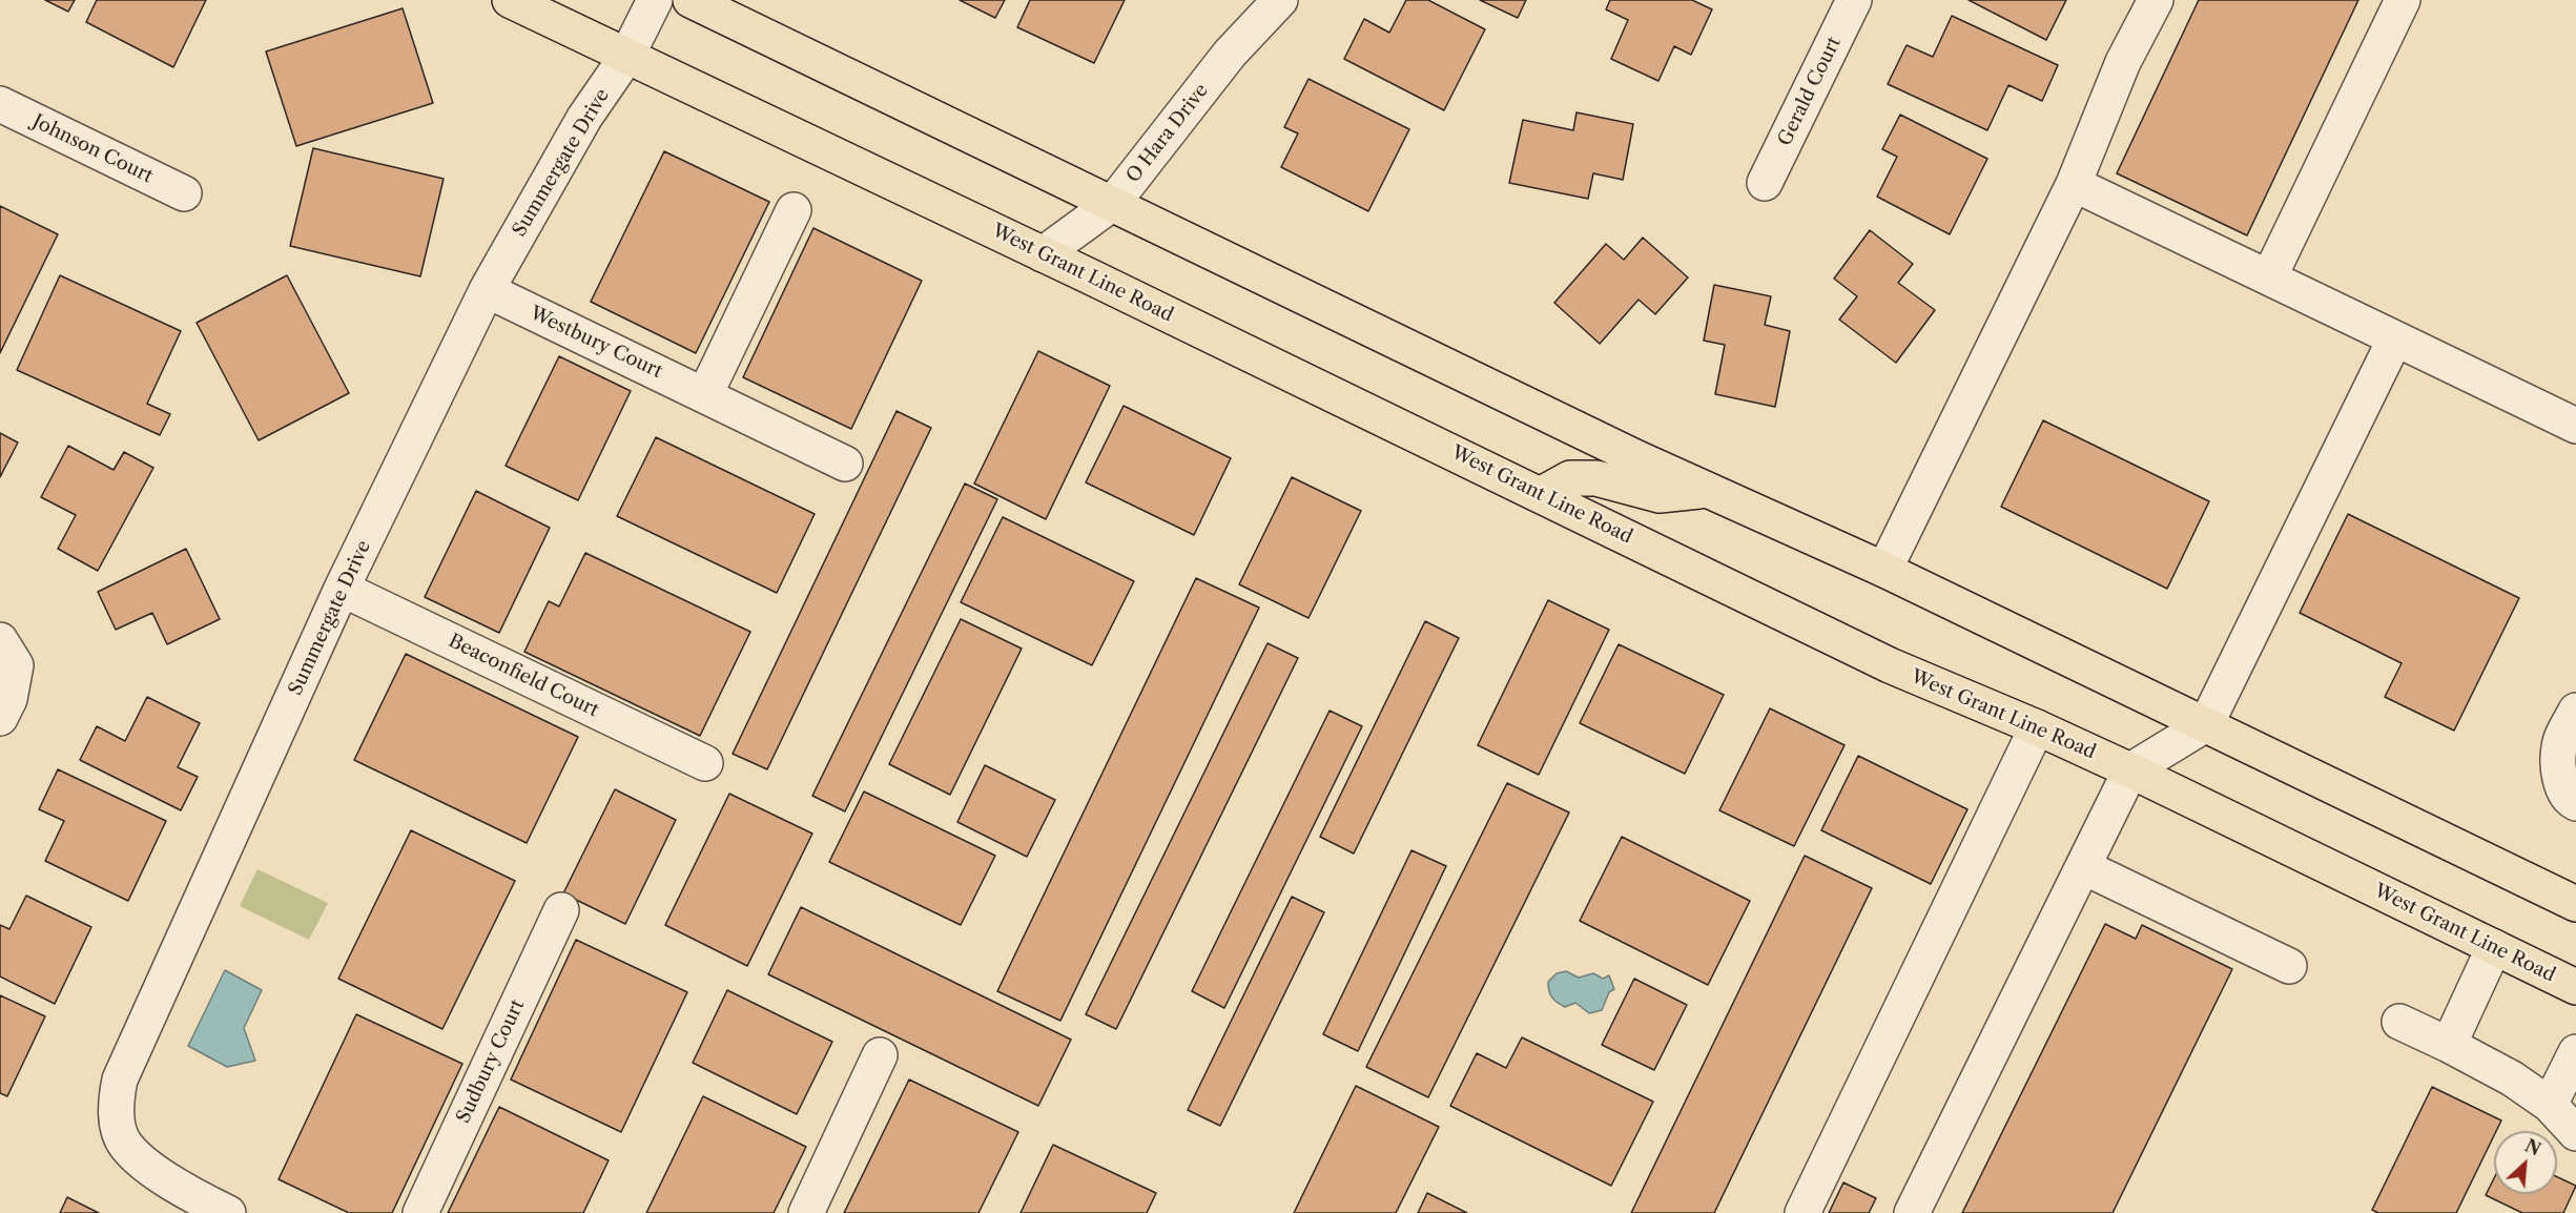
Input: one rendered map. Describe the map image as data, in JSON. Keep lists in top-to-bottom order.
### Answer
{
  "streets": {
    "main road": ["West Grant Line Road"],
    "street": [
      "Gerald Court",
      "O Hara Drive",
      "Johnson Court",
      "Summergate Drive",
      "Westbury Court",
      "Beaconfield Court",
      "Sudbury Court"
    ]
  },
  "crossings": [
    ["O Hara Drive", "West Grant Line Road"],
    ["Summergate Drive", "West Grant Line Road"],
    ["Summergate Drive", "Westbury Court"],
    ["Summergate Drive", "Beaconfield Court"]
  ],
  "north": "top right"
}
